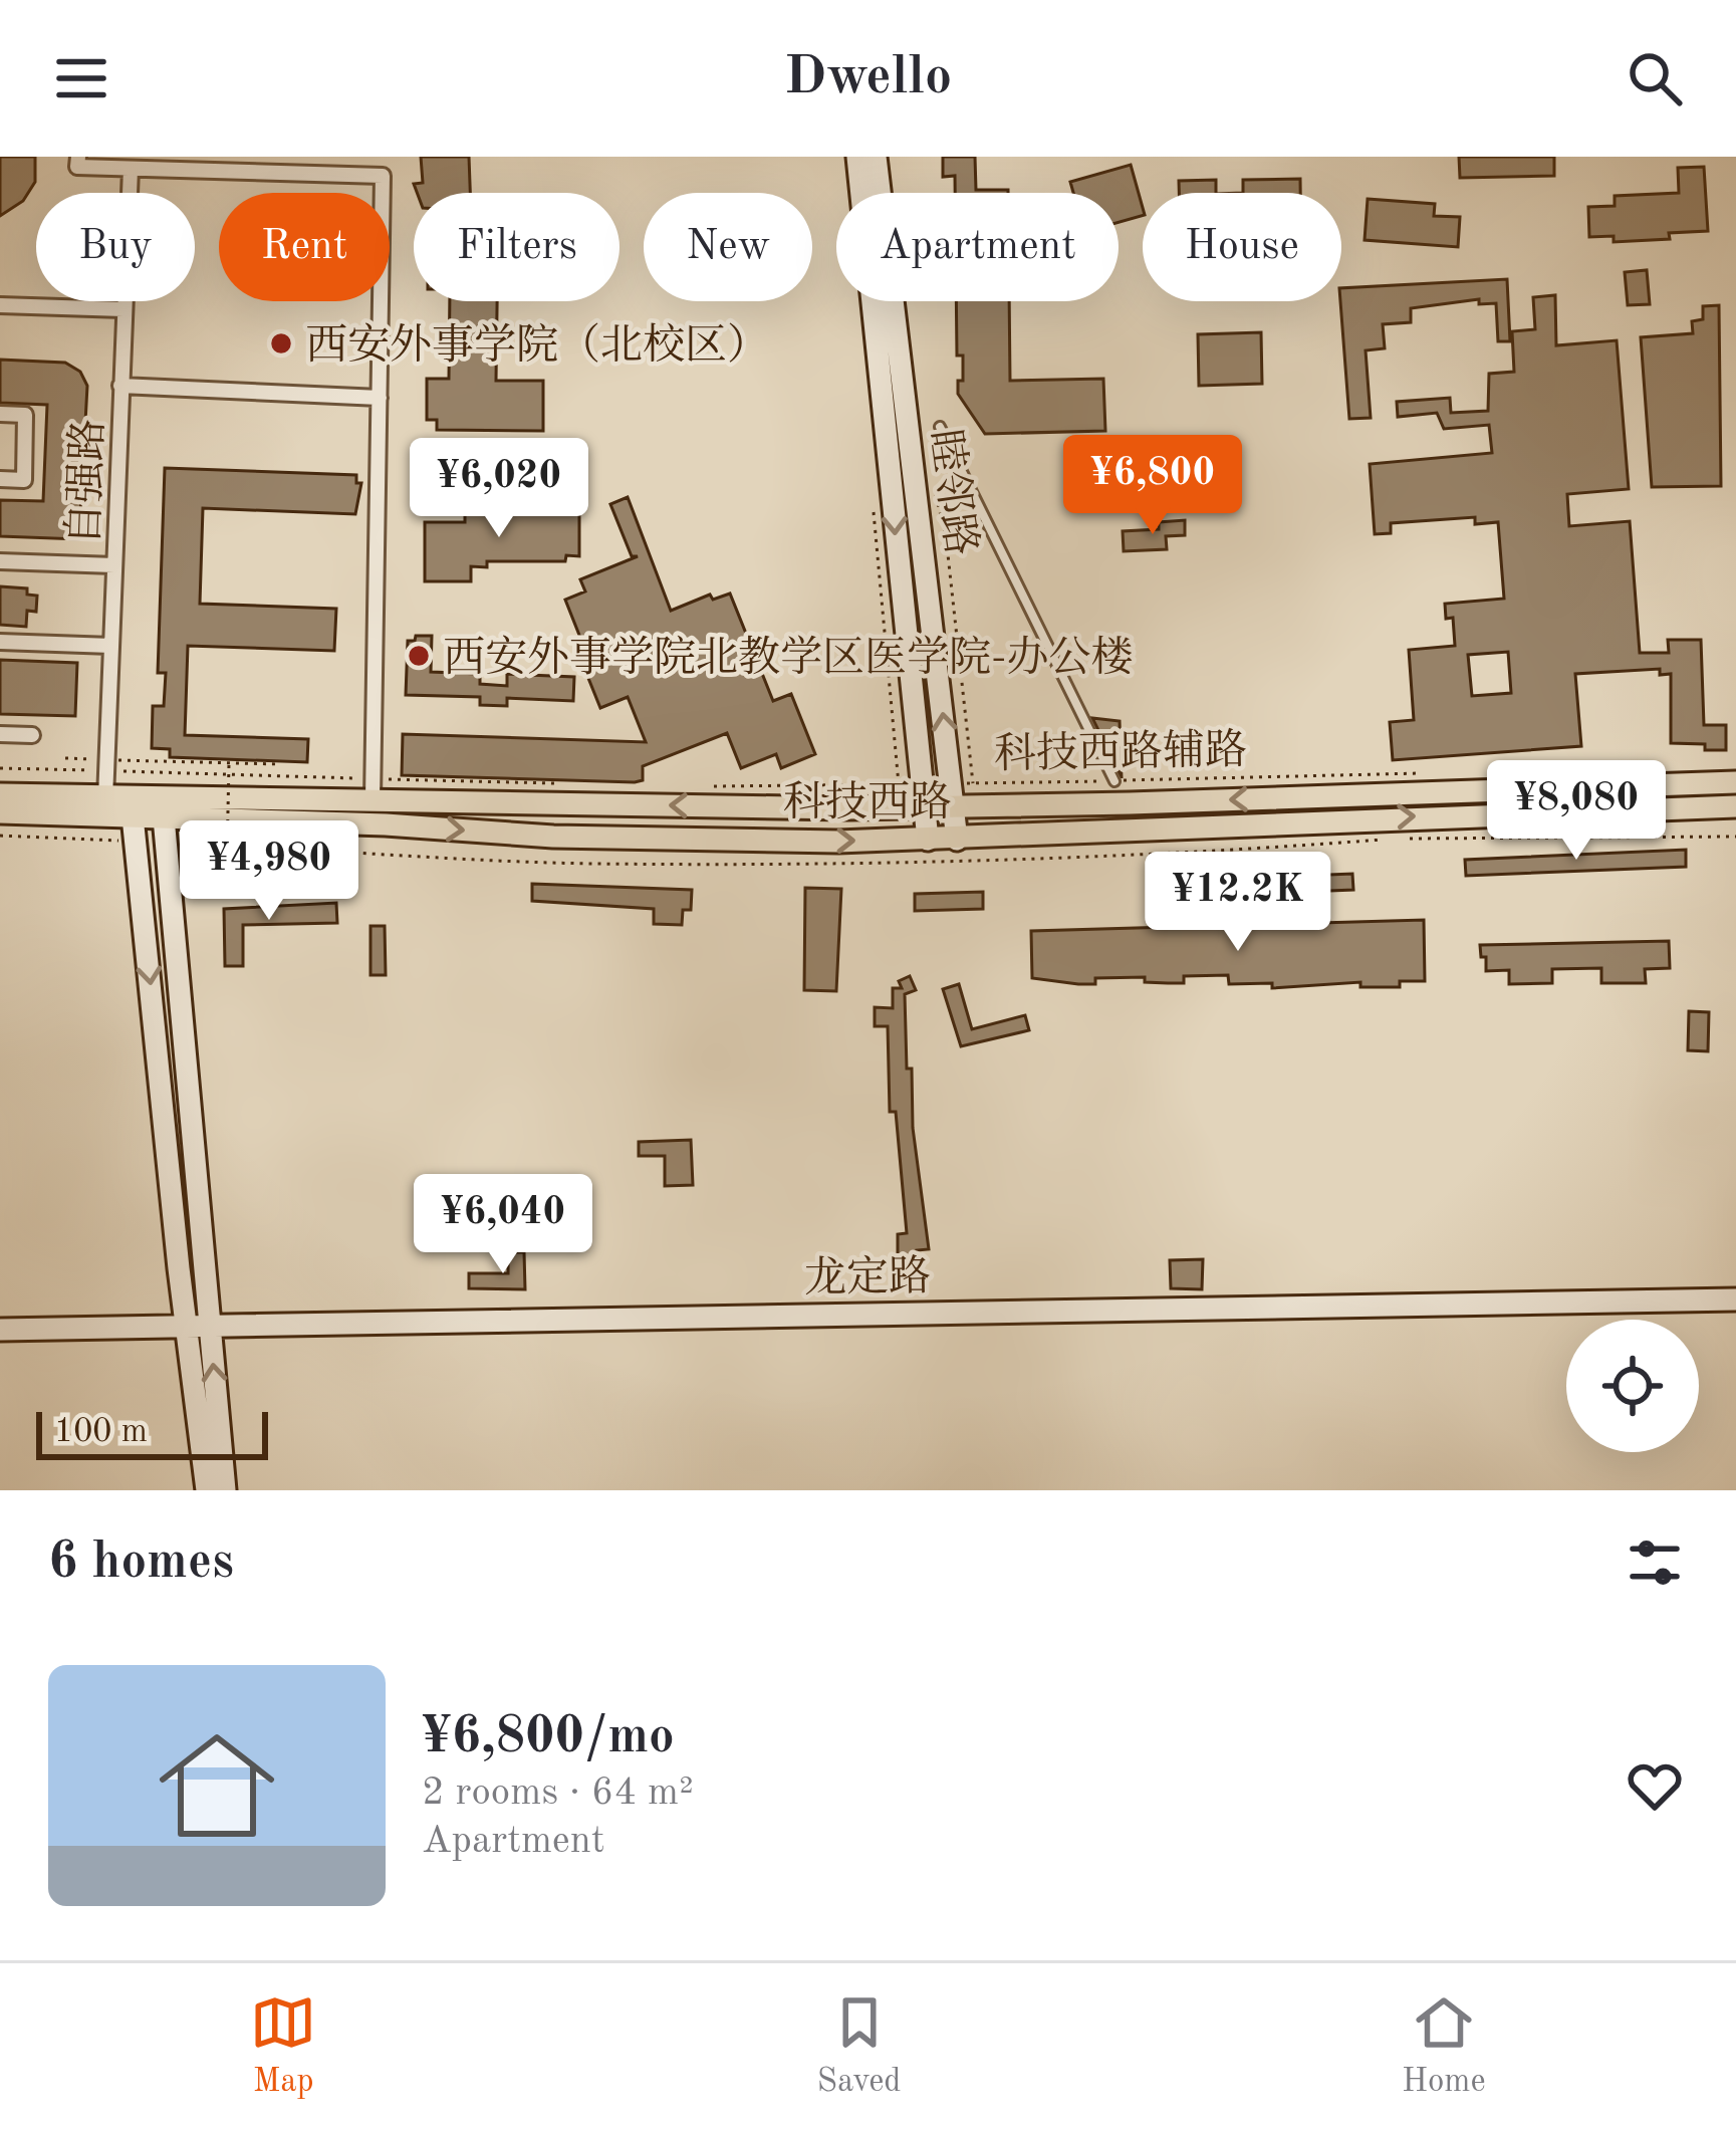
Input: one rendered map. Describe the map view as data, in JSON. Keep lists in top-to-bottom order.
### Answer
{
  "streets": {
    "main road": ["科技西路"],
    "street": ["自强路", "睦邻路", "龙定路"],
    "path": ["科技西路辅路"]
  },
  "crossings": [
    ["自强路", "科技西路"],
    ["睦邻路", "科技西路辅路"],
    ["睦邻路", "科技西路"],
    ["科技西路辅路", "科技西路"]
  ],
  "places": ["西安外事学院（北校区）", "西安外事学院北教学区医学院-办公楼"],
  "scale_bar": "100 m",
  "page": {
    "header": "Dwello",
    "chip": [
      "Buy",
      "Rent",
      "Filters",
      "New",
      "Apartment",
      "House"
    ],
    "price": [
      "¥6,800",
      "¥6,020",
      "¥8,080",
      "¥4,980",
      "¥12.2K",
      "¥6,040"
    ],
    "scale": "100 m",
    "heading": "6 homes",
    "list": [
      {
        "name": "¥6,800/mo",
        "note": "2 rooms · 64 m² · Apartment"
      }
    ],
    "tabs": ["Map", "Saved", "Home"]
  }
}
